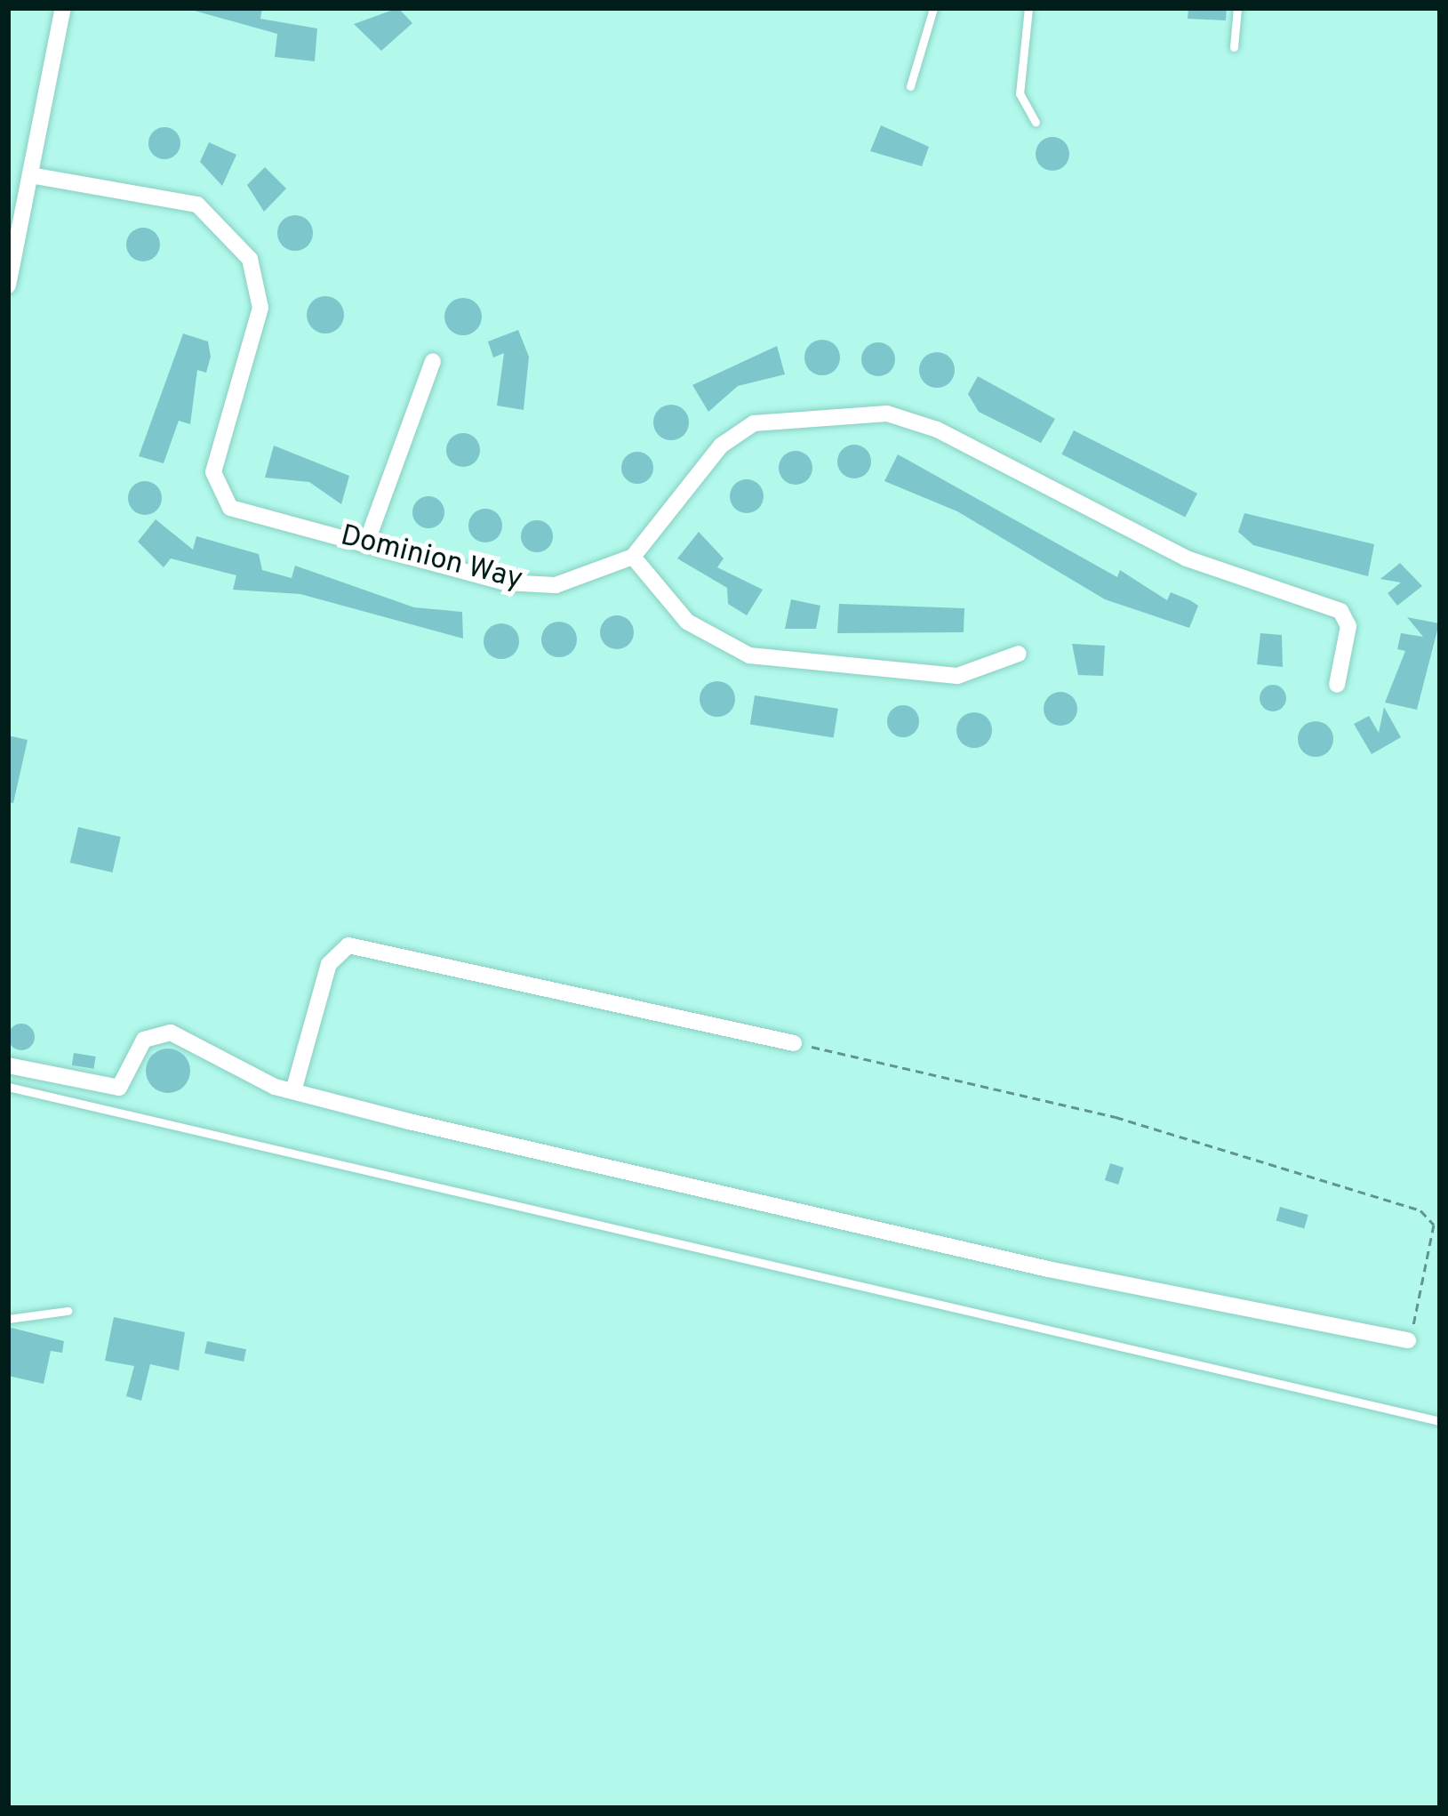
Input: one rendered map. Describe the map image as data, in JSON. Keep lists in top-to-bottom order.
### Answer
{
  "streets": {
    "street": ["Dominion Way"]
  }
}
